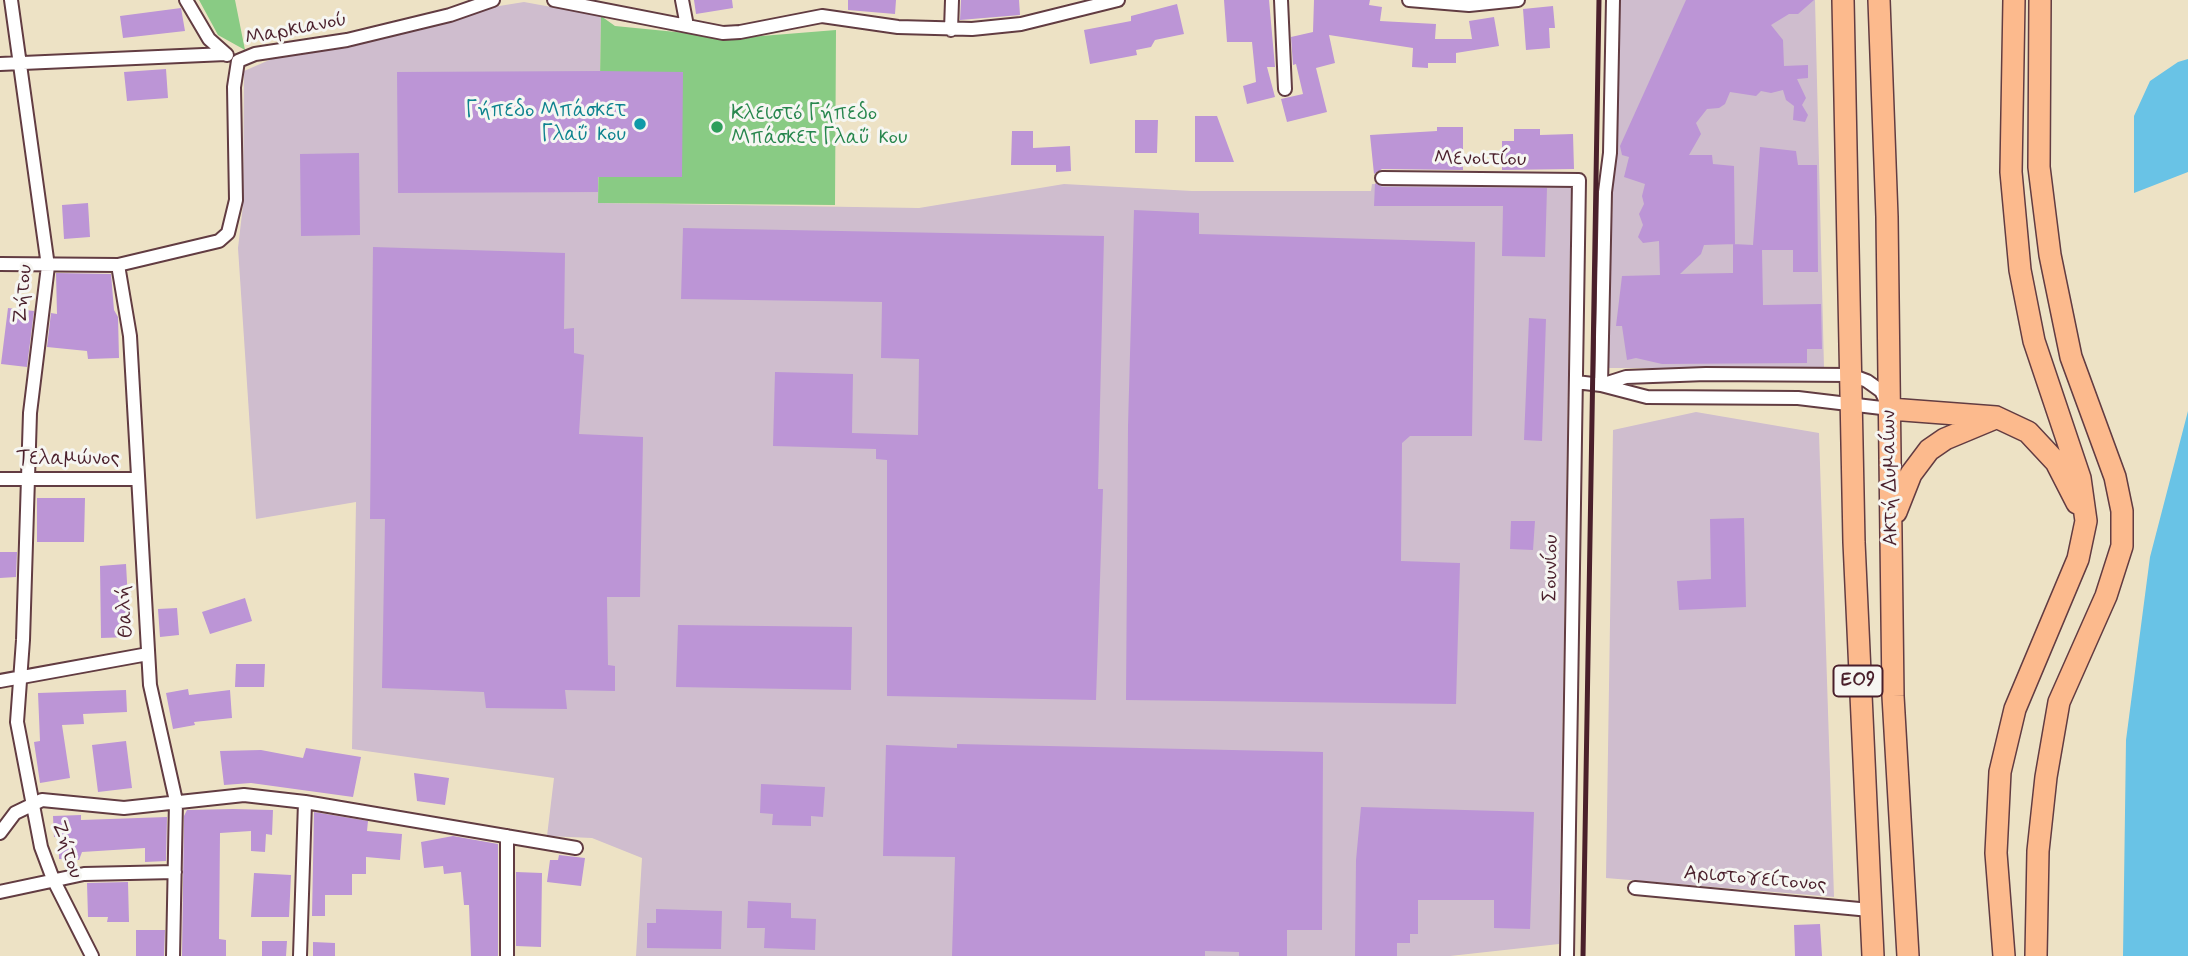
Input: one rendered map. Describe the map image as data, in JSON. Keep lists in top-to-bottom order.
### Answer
{
  "streets": {
    "main road": ["Ακτή Δυμαίων", "ΕΟ9"],
    "street": [
      "Μαρκιανού",
      "Μενοιτίου",
      "Ζήτου",
      "Τελαμώνος",
      "Σουνίου",
      "Θαλή",
      "Αριστογείτονος"
    ]
  },
  "crossings": [
    ["Μαρκιανού", "Θαλή"],
    ["Μενοιτίου", "Σουνίου"],
    ["Ζήτου", "Τελαμώνος"],
    ["Τελαμώνος", "Θαλή"],
    ["Ακτή Δυμαίων", "Αριστογείτονος"]
  ],
  "places": ["Γήπεδο Μπάσκετ Γλαΰκου", "Κλειστό Γήπεδο Μπάσκετ Γλαΰκου"]
}
